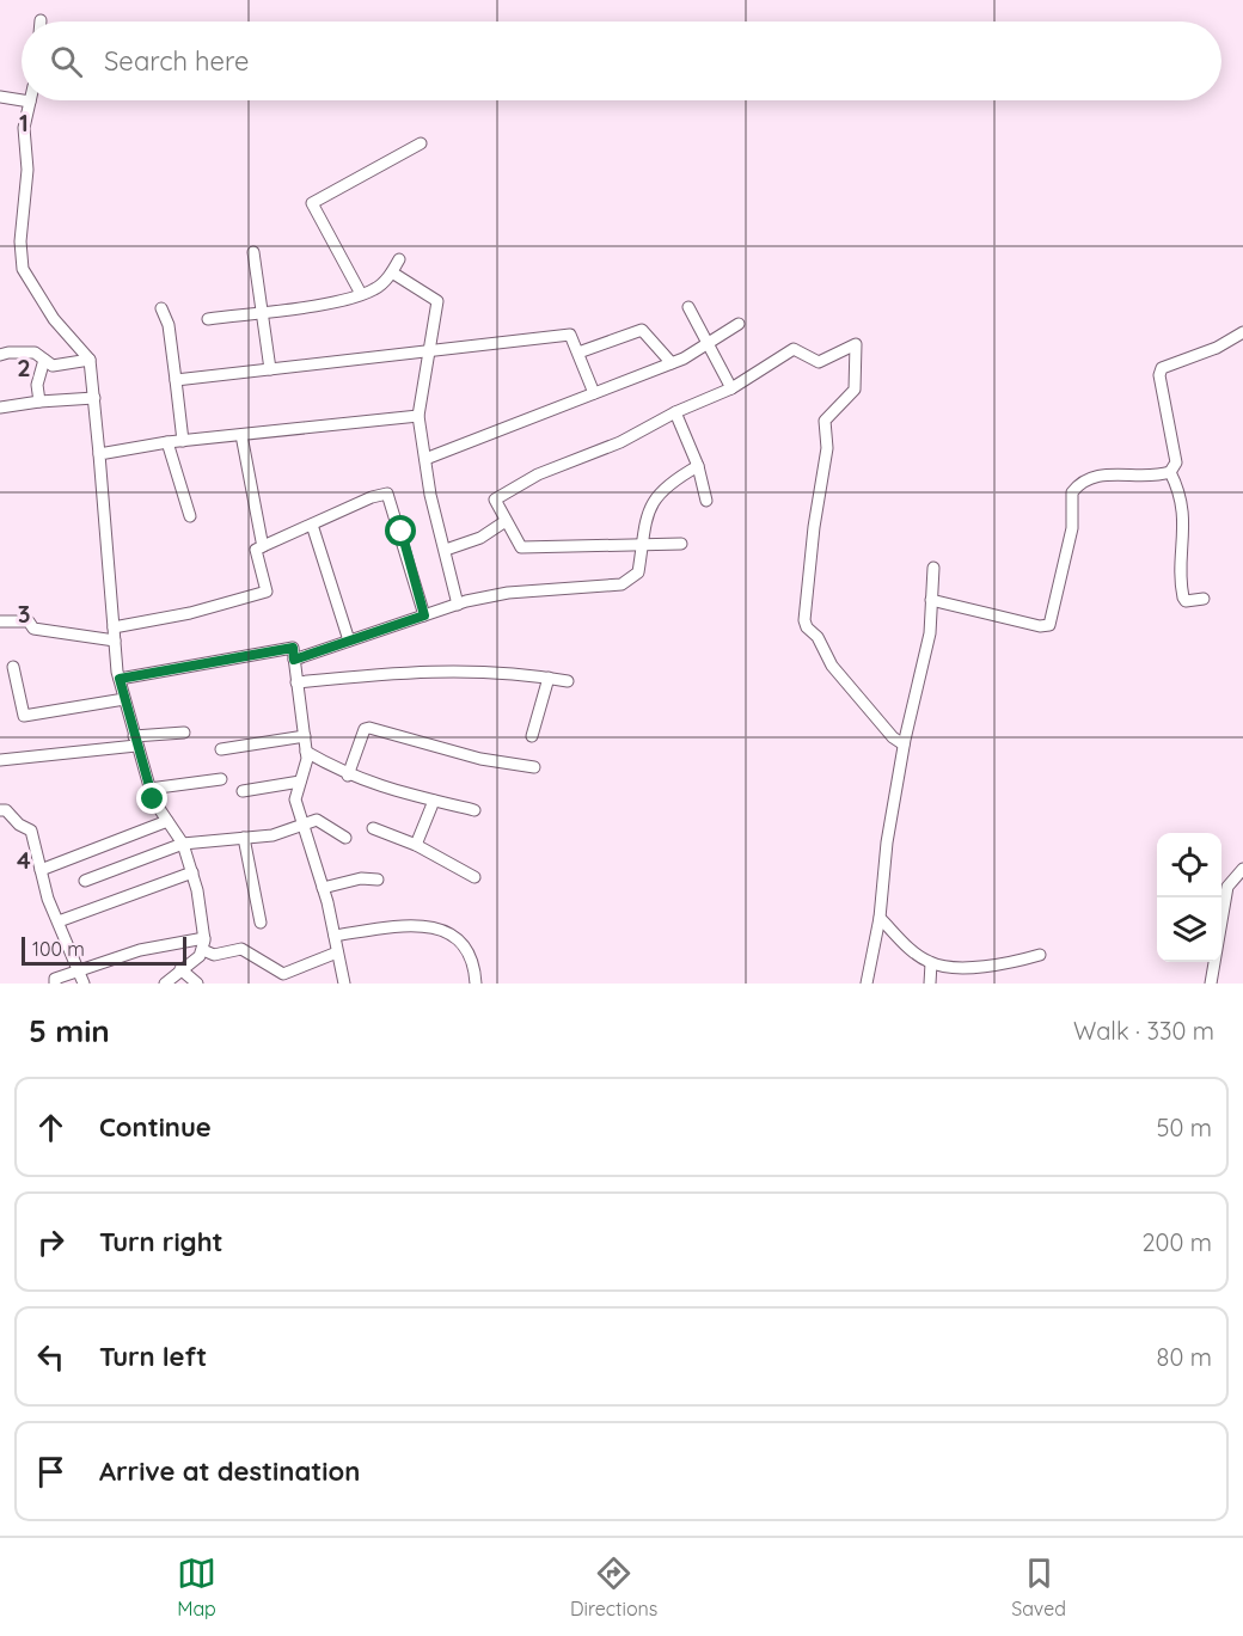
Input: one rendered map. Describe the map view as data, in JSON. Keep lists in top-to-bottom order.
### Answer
{
  "scale_bar": "100 m",
  "page": {
    "search": "Search here",
    "scale": "100 m",
    "heading": ["5 min", "Walk · 330 m"],
    "list": [
      ["Continue", "50 m"],
      ["Turn right", "200 m"],
      ["Turn left", "80 m"],
      "Arrive at destination"
    ],
    "nav": ["Map", "Directions", "Saved"]
  },
  "grid": {
    "rows": [
      "1",
      "2",
      "3",
      "4"
    ]
  }
}
